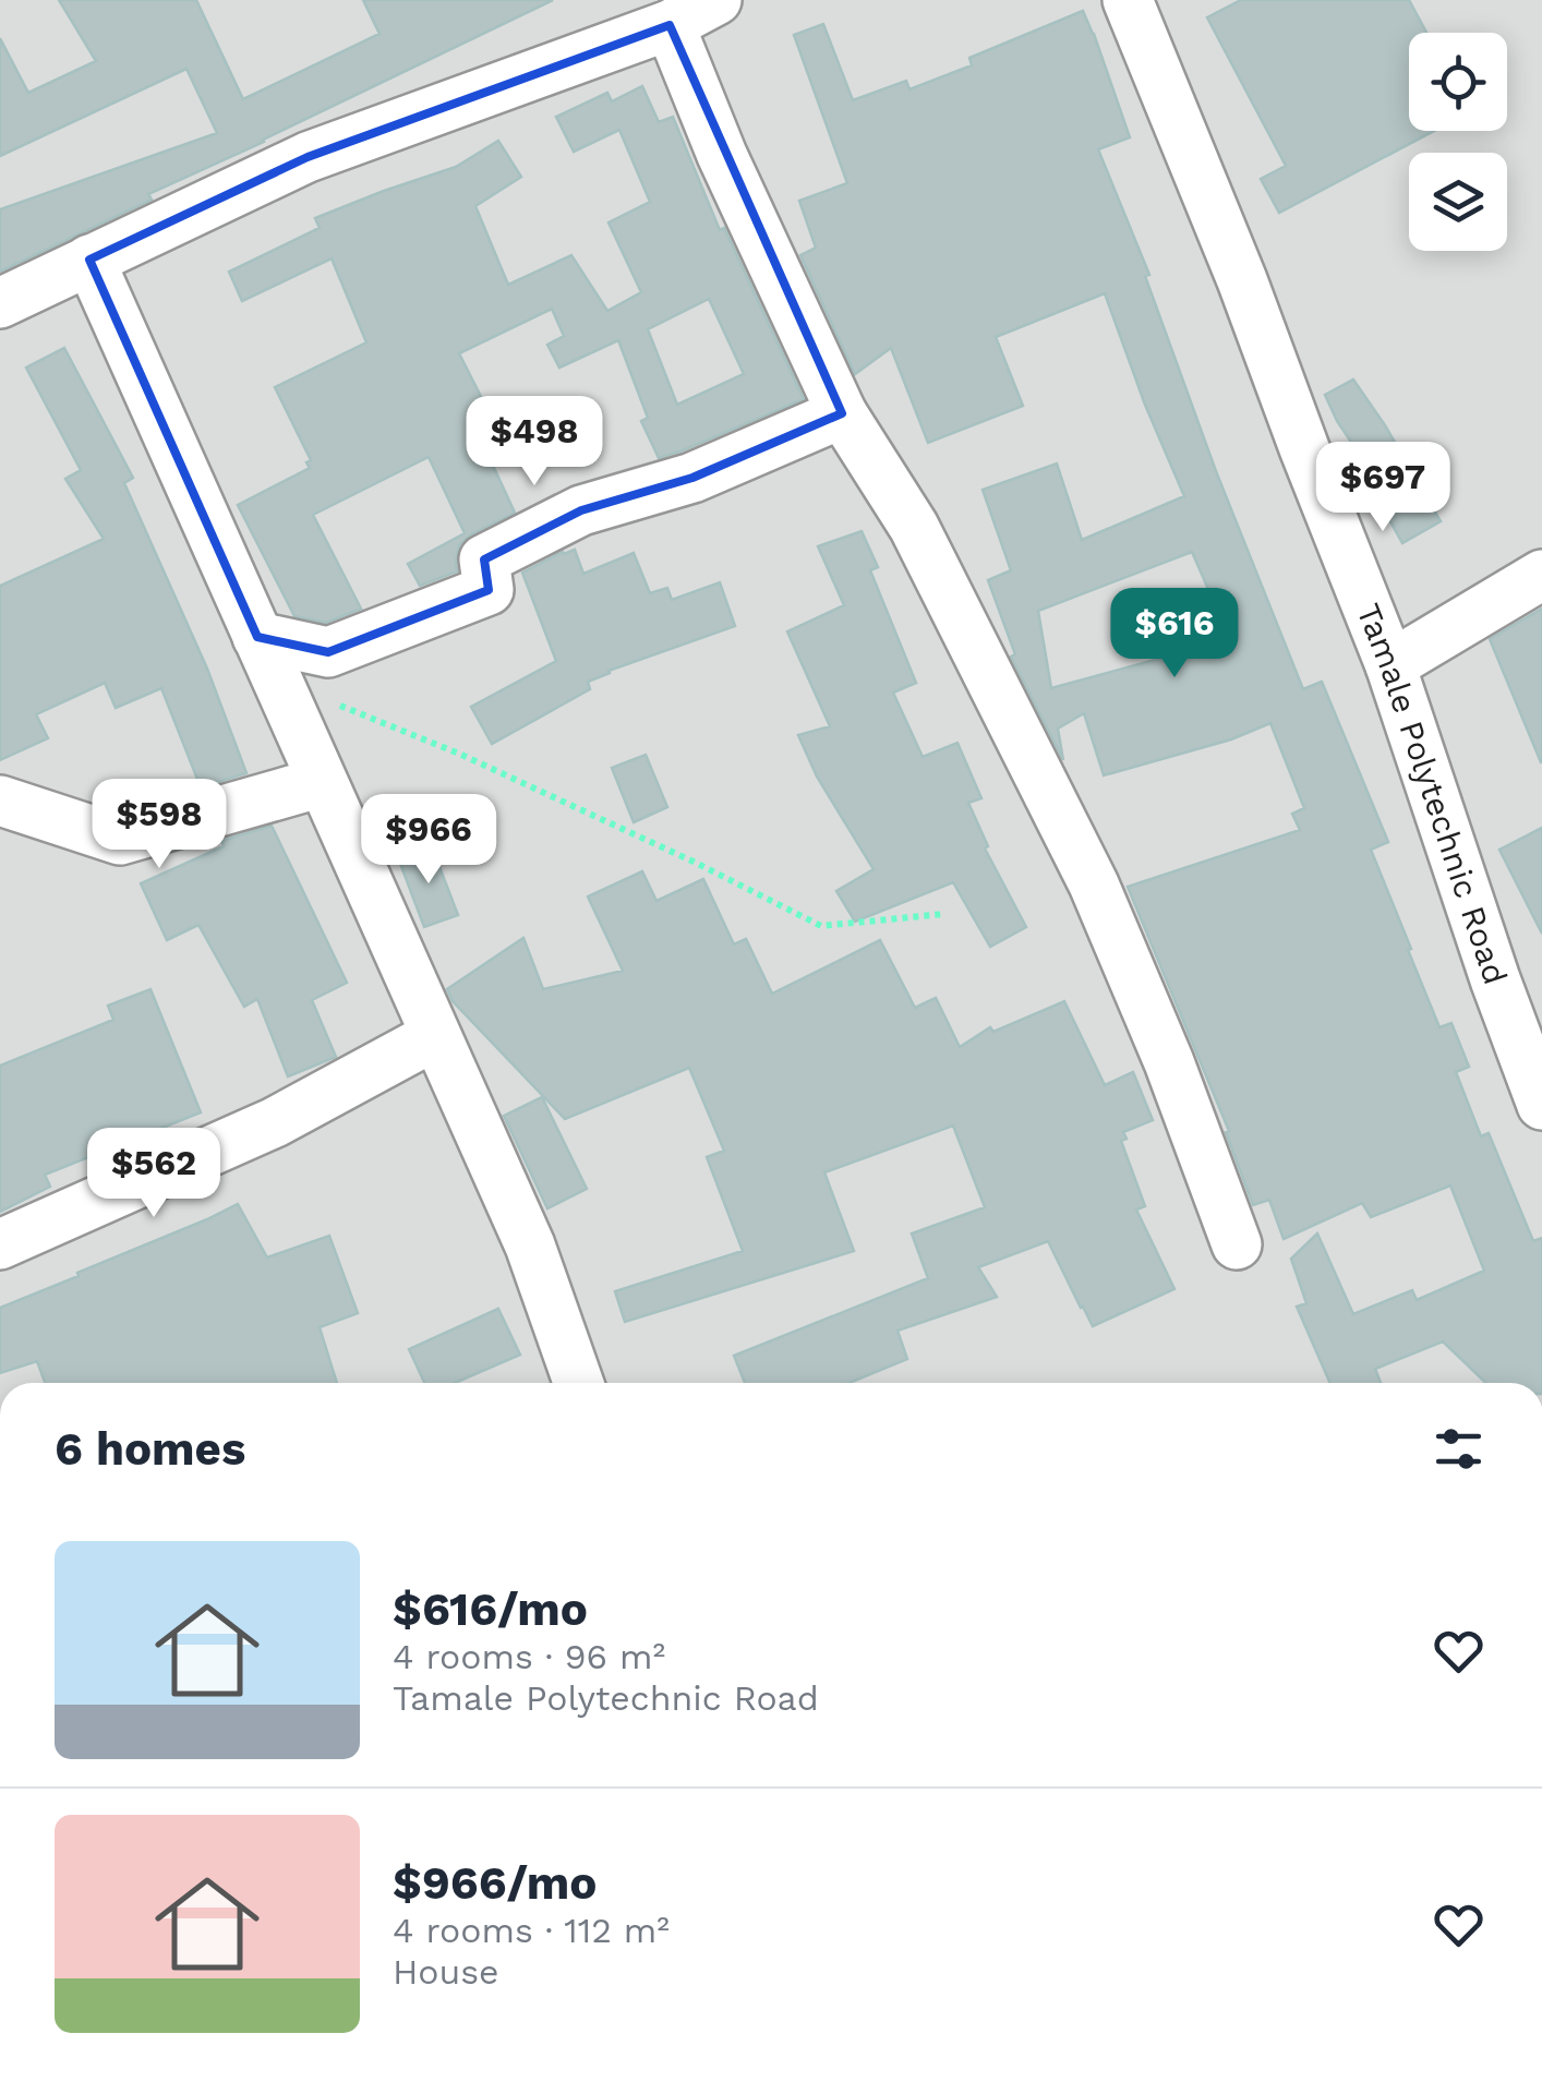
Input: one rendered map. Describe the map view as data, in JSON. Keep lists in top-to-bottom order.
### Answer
{
  "streets": {
    "street": ["Tamale Polytechnic Road"]
  },
  "page": {
    "price": [
      "$498",
      "$697",
      "$616",
      "$598",
      "$966",
      "$562"
    ],
    "heading": "6 homes",
    "list": [
      {
        "name": "$616/mo",
        "note": "4 rooms · 96 m² · Tamale Polytechnic Road"
      },
      {
        "name": "$966/mo",
        "note": "4 rooms · 112 m² · House"
      }
    ]
  }
}
